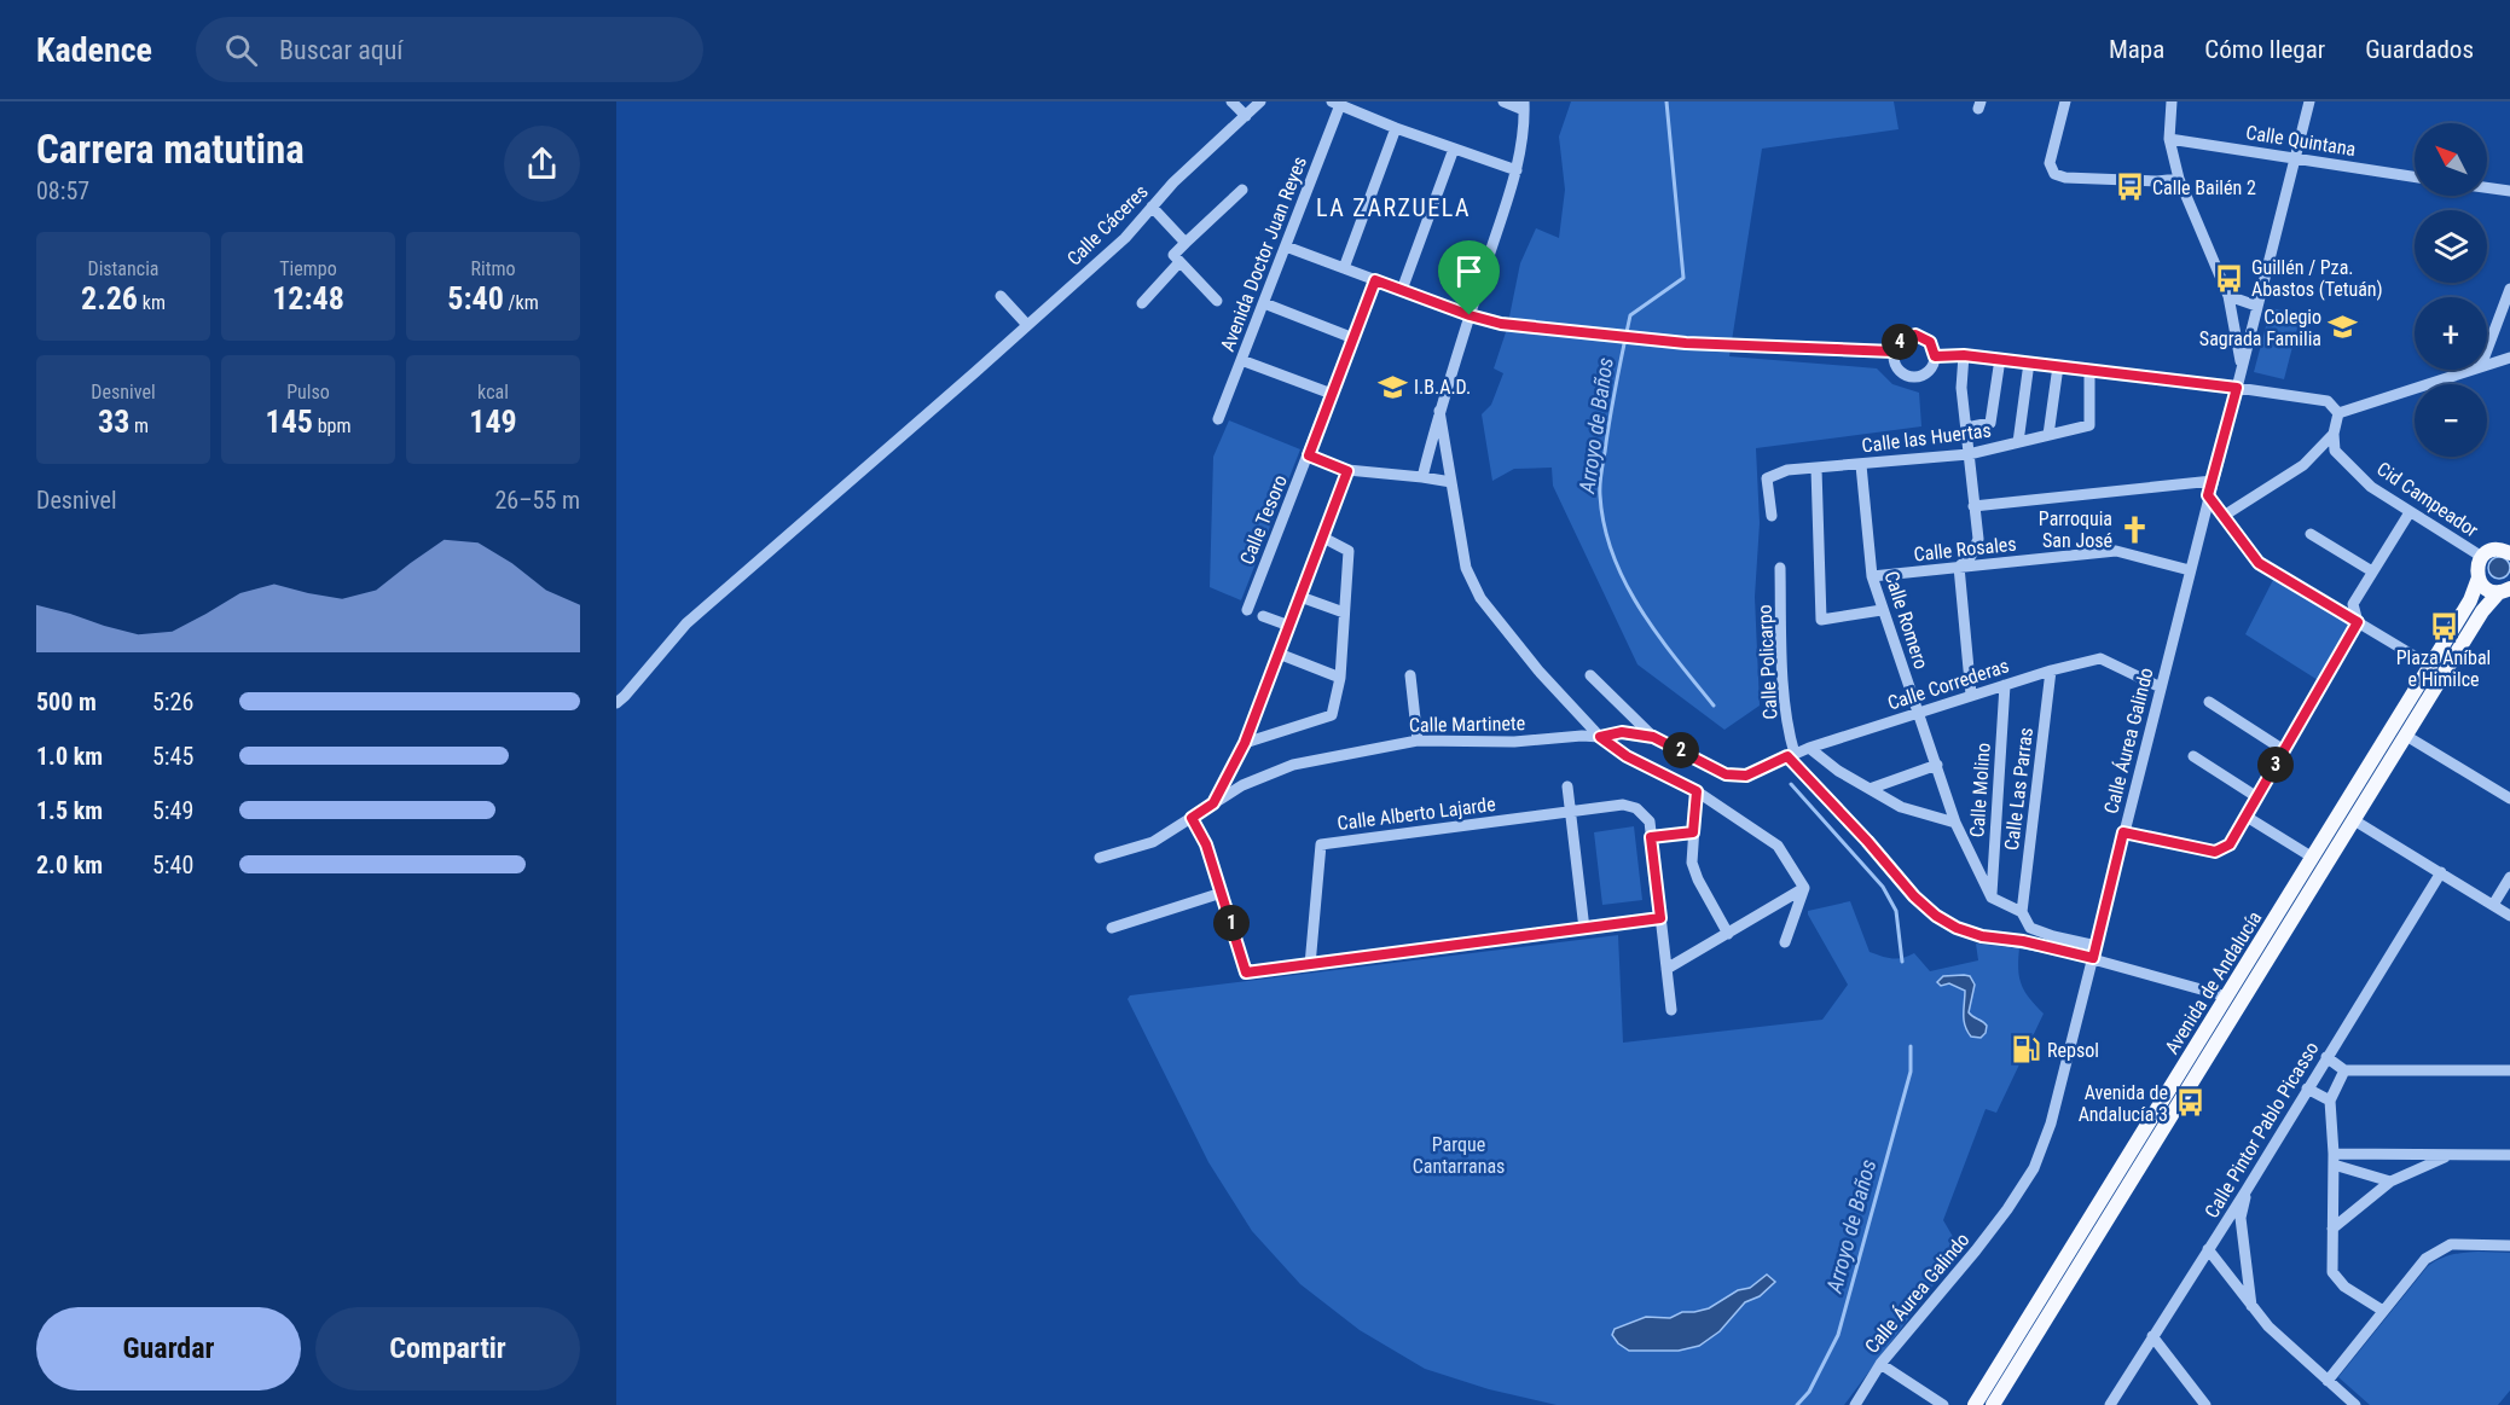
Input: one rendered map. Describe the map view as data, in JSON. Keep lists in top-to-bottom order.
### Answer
{
  "streets": {
    "main road": ["Avenida de Andalucía"],
    "street": [
      "Calle Quintana",
      "Calle Cáceres",
      "Avenida Doctor Juan Reyes",
      "Calle las Huertas",
      "Cid Campeador",
      "Calle Tesoro",
      "Calle Rosales",
      "Calle Romero",
      "Calle Policarpo",
      "Calle Correderas",
      "Calle Martinete",
      "Calle Áurea Galindo",
      "Calle Las Parras",
      "Calle Molino",
      "Calle Alberto Lajarde",
      "Calle Pintor Pablo Picasso"
    ]
  },
  "crossings": [
    ["Calle Quintana", "Calle Áurea Galindo"],
    ["Calle las Huertas", "Calle Romero"],
    ["Cid Campeador", "Avenida de Andalucía"],
    ["Calle Rosales", "Calle Romero"],
    ["Calle Rosales", "Calle Áurea Galindo"],
    ["Calle Romero", "Calle Correderas"],
    ["Calle Romero", "Calle Molino"],
    ["Calle Policarpo", "Calle Correderas"],
    ["Calle Correderas", "Calle Martinete"],
    ["Calle Correderas", "Calle Áurea Galindo"],
    ["Calle Correderas", "Calle Las Parras"],
    ["Calle Correderas", "Calle Molino"]
  ],
  "districts": ["LA ZARZUELA"],
  "water": ["Arroyo de Baños"],
  "parks": ["Parque Cantarranas"],
  "places": {
    "bus stop": [
      "Calle Bailén 2",
      "Guillén / Pza. Abastos (Tetuán)",
      "Plaza Aníbal e Himilce",
      "Avenida de Andalucía 3"
    ],
    "school or university": ["Colegio Sagrada Familia", "I.B.A.D."],
    "church": ["Parroquia San José"],
    "fuel station": ["Repsol"]
  },
  "north": "top left",
  "page": {
    "header": "Kadence",
    "search": "Buscar aquí",
    "nav": ["Mapa", "Cómo llegar", "Guardados"],
    "heading": ["Carrera matutina", "08:57"],
    "map_buttons": ["+", "−"],
    "stats": [
      ["Distancia", "2.26 km"],
      ["Tiempo", "12:48"],
      ["Ritmo", "5:40 /km"],
      ["Desnivel", "33 m"],
      ["Pulso", "145 bpm"],
      ["kcal", "149"]
    ],
    "pins": [
      "4",
      "2",
      "3",
      "1"
    ],
    "chart": ["Desnivel", "26–55 m"],
    "list": [
      {
        "name": "500 m",
        "note": "5:26"
      },
      {
        "name": "1.0 km",
        "note": "5:45"
      },
      {
        "name": "1.5 km",
        "note": "5:49"
      },
      {
        "name": "2.0 km",
        "note": "5:40"
      }
    ],
    "buttons": ["Guardar", "Compartir"]
  }
}
